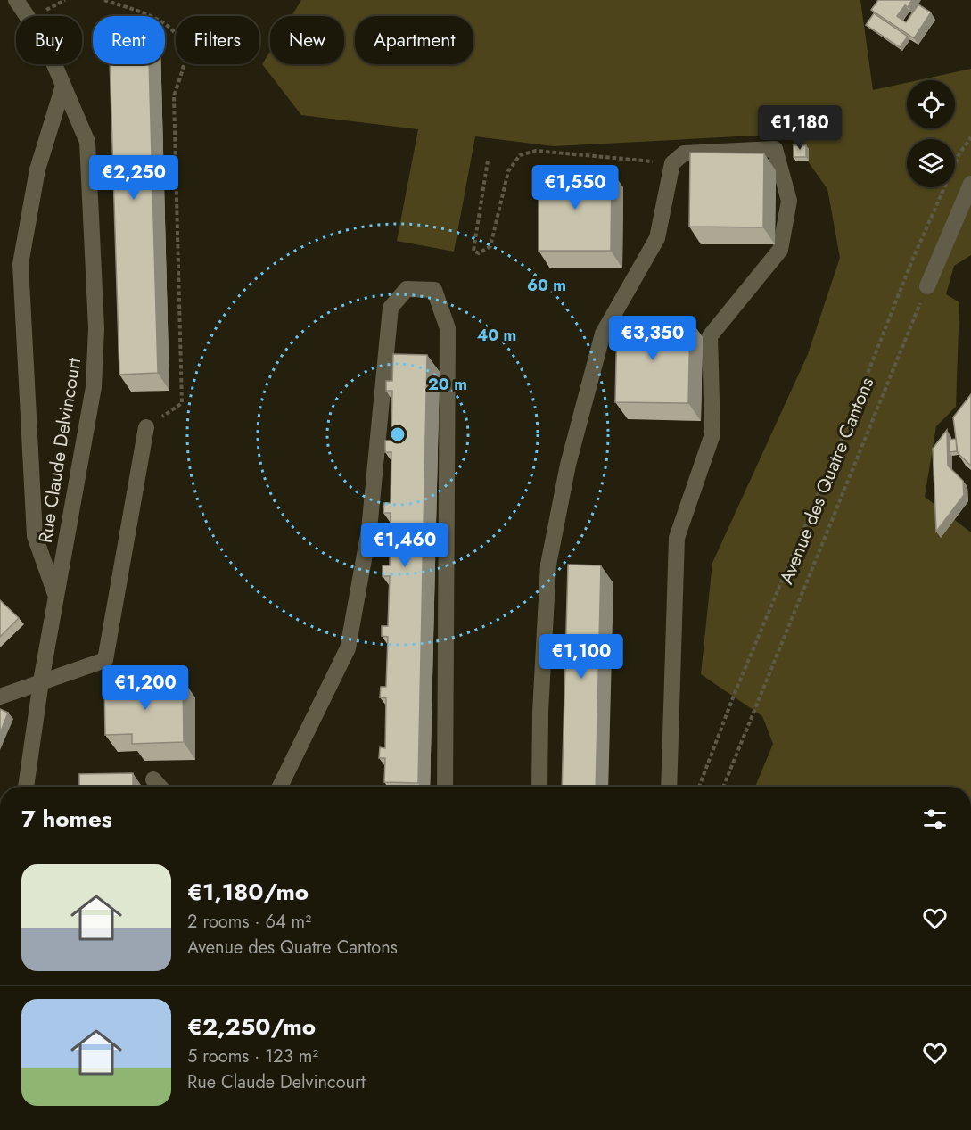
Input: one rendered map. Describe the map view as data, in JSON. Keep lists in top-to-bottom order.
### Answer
{
  "streets": {
    "street": ["Rue Claude Delvincourt"],
    "path": ["Avenue des Quatre Cantons"]
  },
  "page": {
    "chip": [
      "Buy",
      "Rent",
      "Filters",
      "New",
      "Apartment"
    ],
    "price": [
      "€1,180",
      "€2,250",
      "€1,550",
      "€3,350",
      "€1,460",
      "€1,100",
      "€1,200"
    ],
    "heading": "7 homes",
    "list": [
      {
        "name": "€1,180/mo",
        "note": "2 rooms · 64 m² · Avenue des Quatre Cantons"
      },
      {
        "name": "€2,250/mo",
        "note": "5 rooms · 123 m² · Rue Claude Delvincourt"
      }
    ]
  },
  "rings": ["60 m", "40 m", "20 m"]
}
